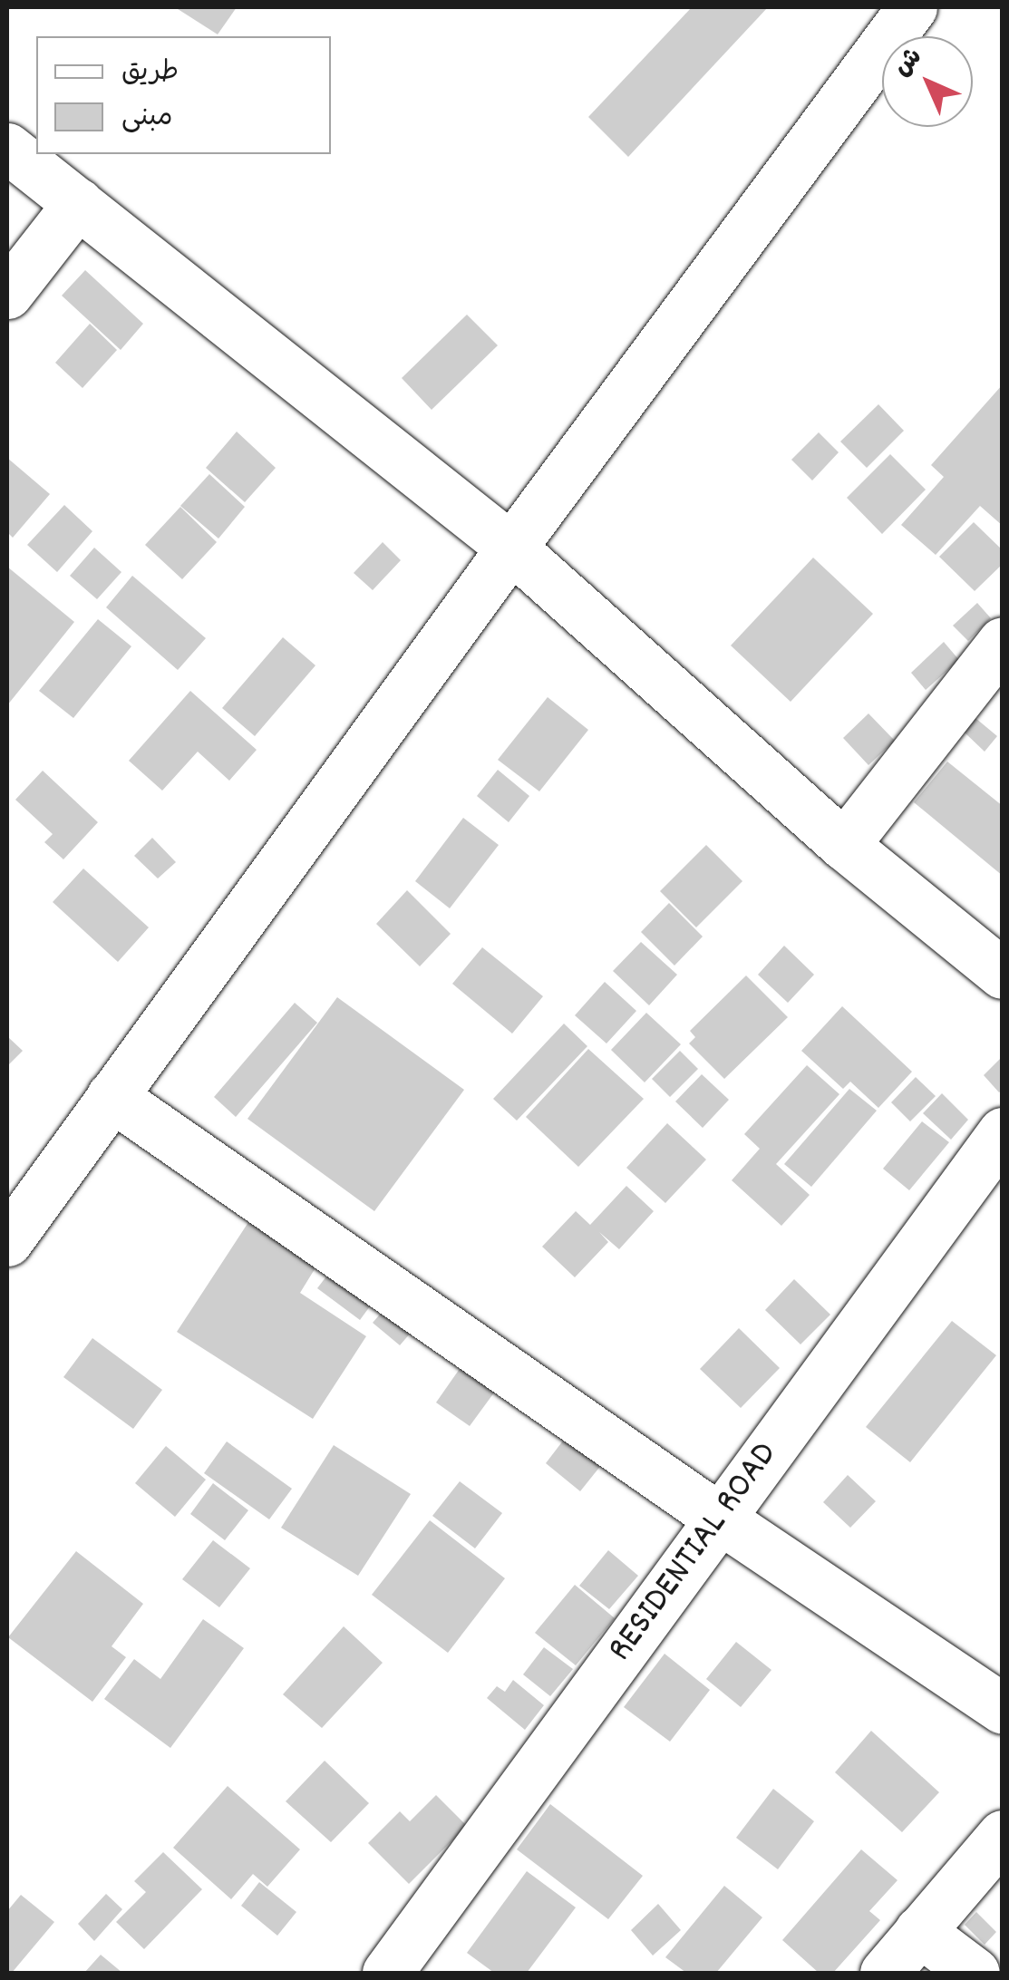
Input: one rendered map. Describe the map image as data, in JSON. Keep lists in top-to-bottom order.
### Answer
{
  "streets": {
    "street": ["RESIDENTIAL ROAD"]
  },
  "legend": ["طريق", "مبنى"],
  "north": "top left"
}
